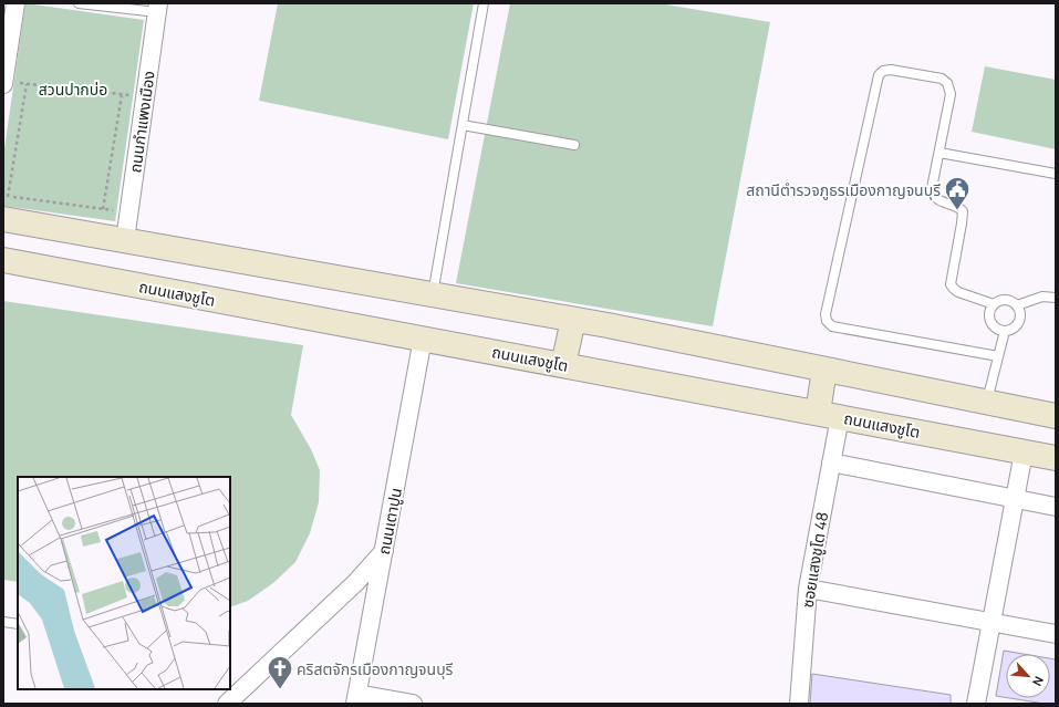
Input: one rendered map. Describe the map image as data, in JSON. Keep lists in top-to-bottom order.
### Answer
{
  "streets": {
    "main road": ["ถนนแสงชูโต"],
    "street": ["ถนนกำแพงเมือง", "ถนนเตาปูน", "ซอยแสงชูโต 48"]
  },
  "crossings": [
    ["ถนนแสงชูโต", "ถนนเตาปูน"],
    ["ถนนแสงชูโต", "ซอยแสงชูโต 48"]
  ],
  "parks": ["สวนปากบ่อ"],
  "places": {
    "public building": ["สถานีตำรวจภูธรเมืองกาญจนบุรี"],
    "church": ["คริสตจักรเมืองกาญจนบุรี"]
  },
  "north": "bottom right"
}
